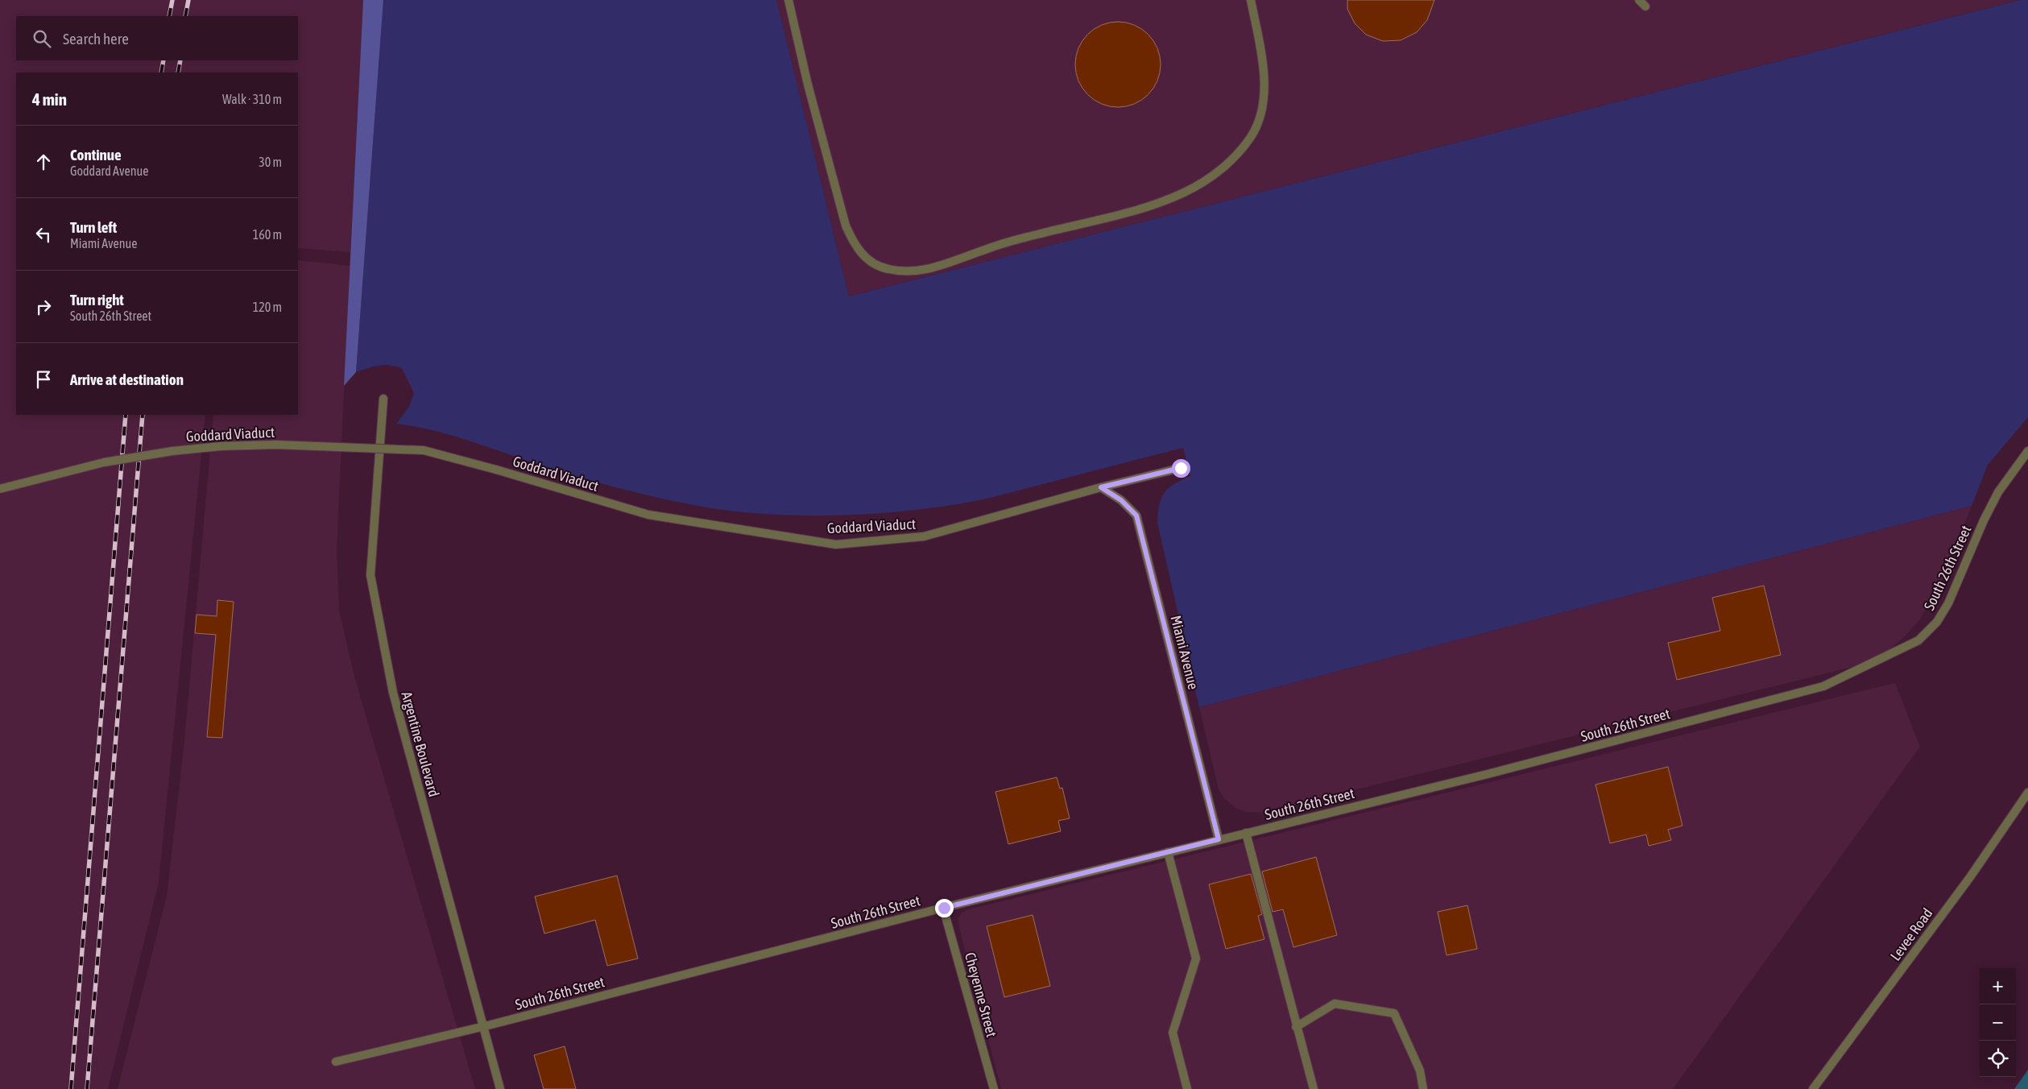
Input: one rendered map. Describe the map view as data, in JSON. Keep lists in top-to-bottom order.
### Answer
{
  "streets": {
    "street": [
      "Goddard Viaduct",
      "South 26th Street",
      "Miami Avenue",
      "Argentine Boulevard",
      "Levee Road",
      "Cheyenne Street"
    ]
  },
  "crossings": [
    ["Goddard Viaduct", "Miami Avenue"],
    ["South 26th Street", "Miami Avenue"],
    ["South 26th Street", "Argentine Boulevard"],
    ["South 26th Street", "Cheyenne Street"]
  ],
  "page": {
    "search": "Search here",
    "heading": ["4 min", "Walk · 310 m"],
    "list": [
      ["Continue", "Goddard Avenue", "30 m"],
      ["Turn left", "Miami Avenue", "160 m"],
      ["Turn right", "South 26th Street", "120 m"],
      "Arrive at destination"
    ],
    "map_buttons": ["+", "−"]
  }
}
